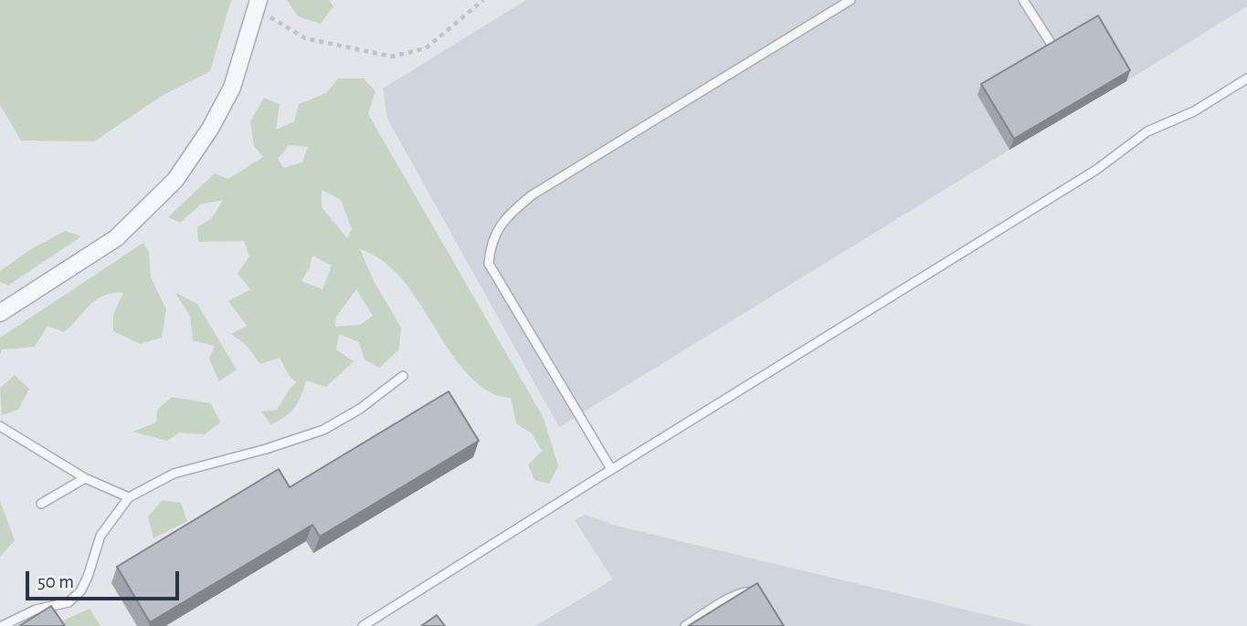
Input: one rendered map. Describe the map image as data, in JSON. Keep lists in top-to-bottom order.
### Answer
{
  "scale_bar": "50 m"
}
